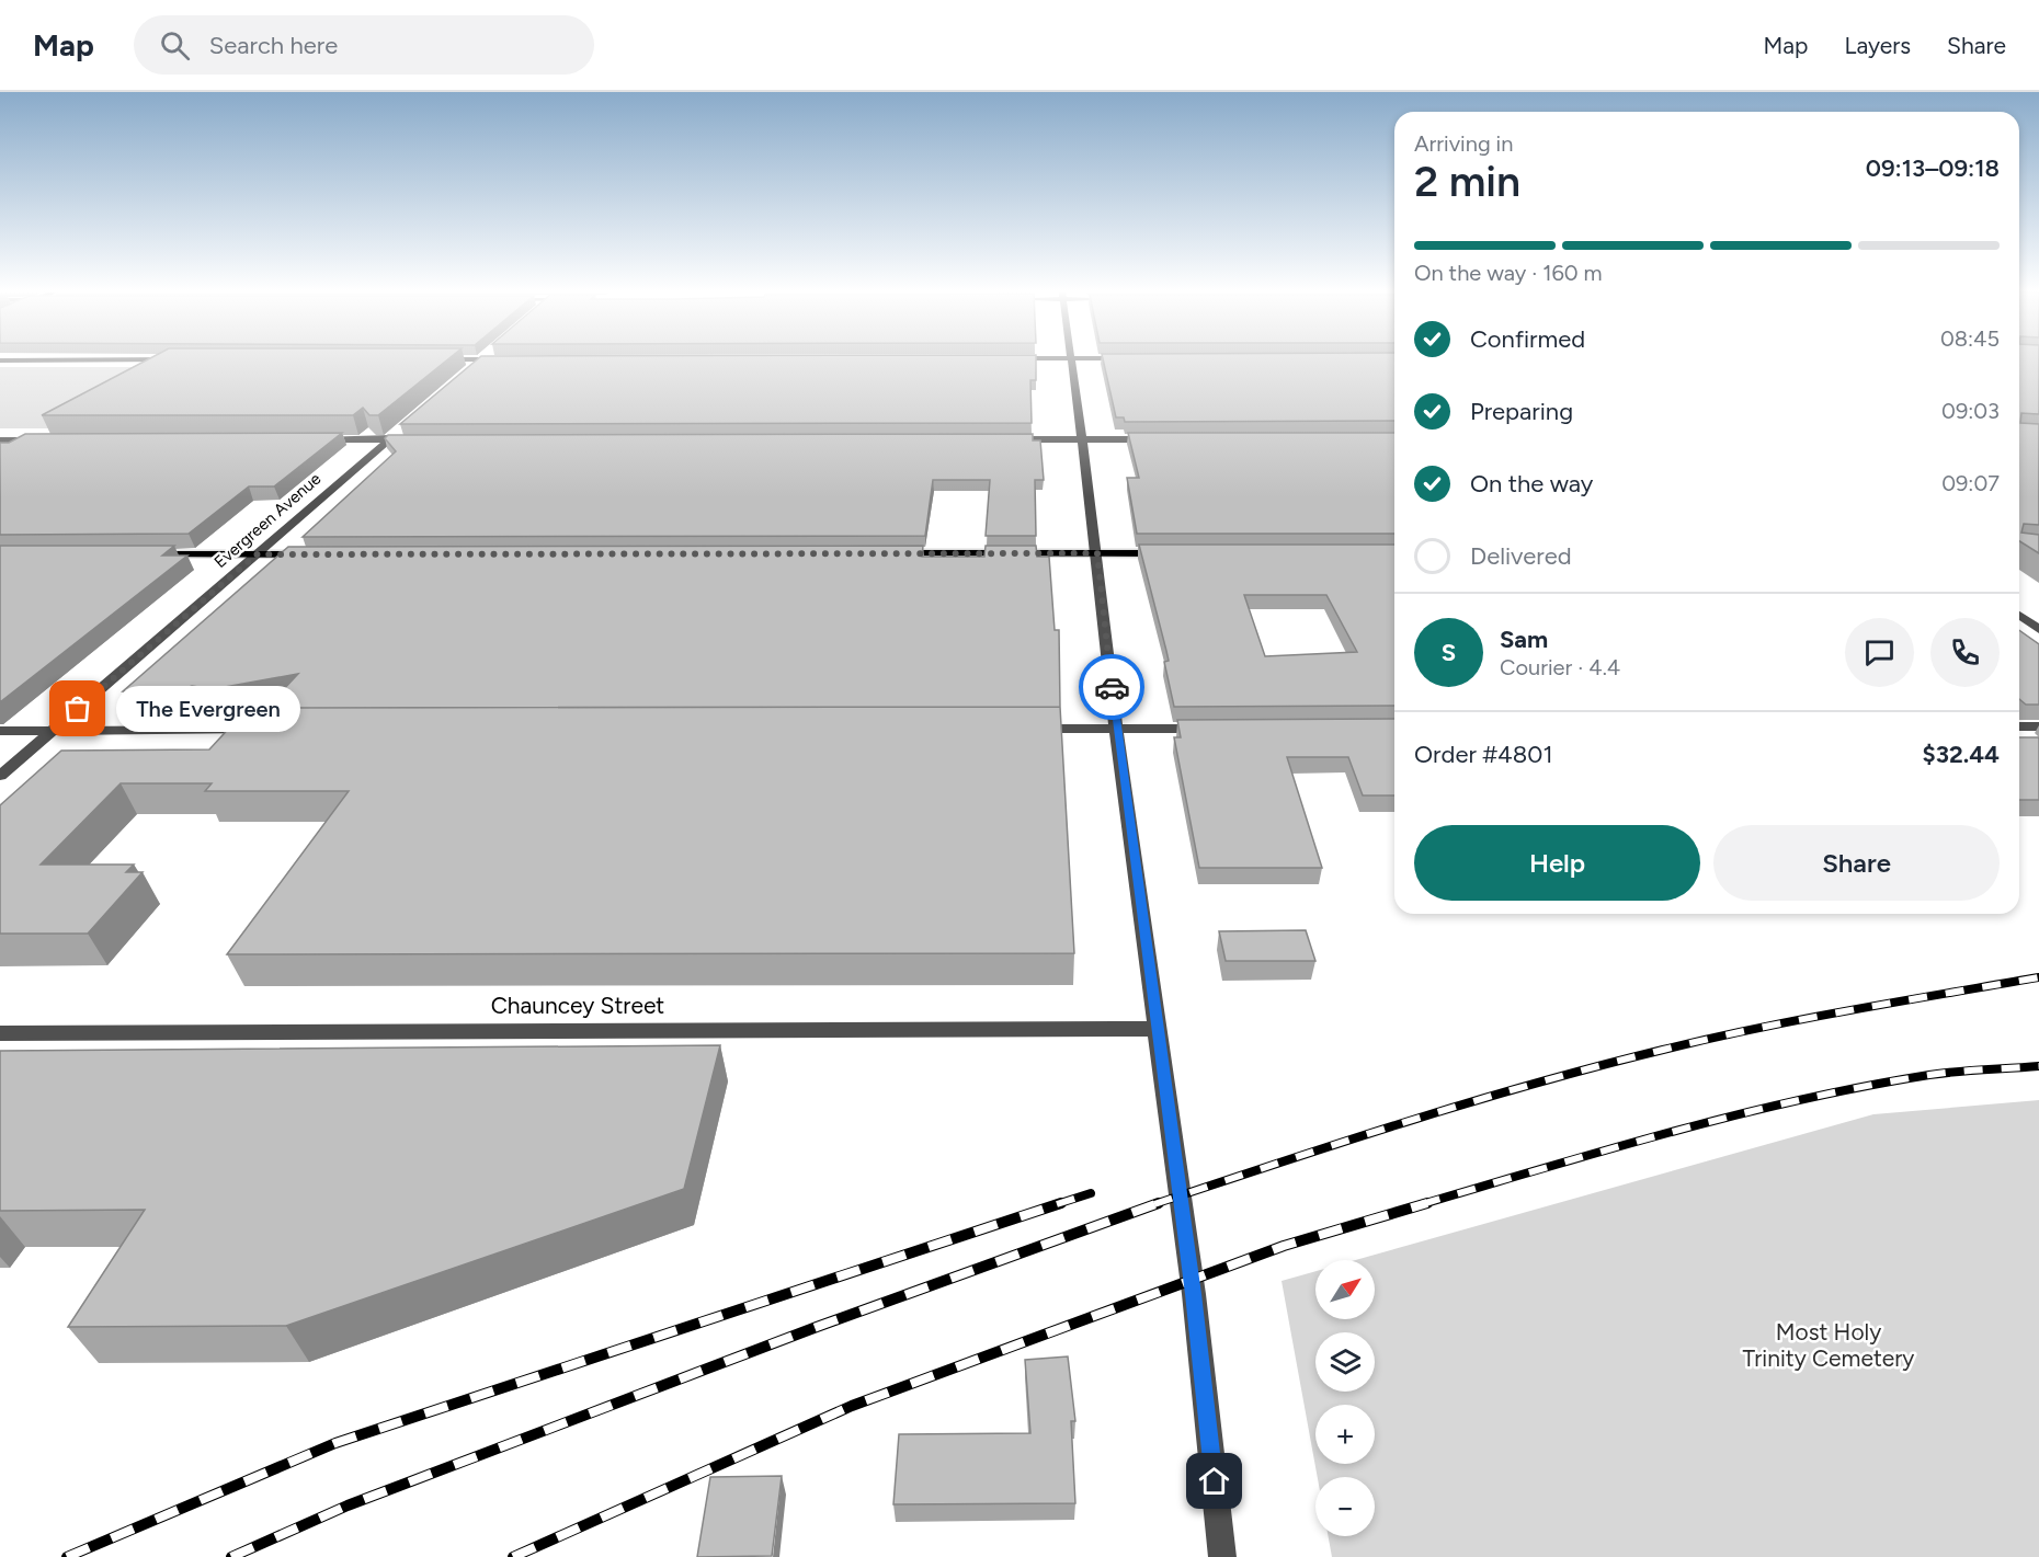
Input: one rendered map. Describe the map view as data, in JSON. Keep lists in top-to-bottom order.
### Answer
{
  "streets": {
    "street": ["Evergreen Avenue", "Chauncey Street"]
  },
  "parks": ["Most Holy Trinity Cemetery"],
  "places": ["The Evergreen"],
  "north": "top right",
  "page": {
    "header": "Map",
    "search": "Search here",
    "nav": ["Map", "Layers", "Share"],
    "heading": ["2 min", "Arriving in", "09:13–09:18"],
    "panel": [
      "Sam",
      "Courier · 4.4",
      "Order #4801",
      "$32.44"
    ],
    "bar": "On the way · 160 m",
    "list": [
      ["Confirmed", "08:45"],
      ["Preparing", "09:03"],
      ["On the way", "09:07"],
      "Delivered"
    ],
    "round": "S",
    "bubble": "The Evergreen",
    "buttons": ["Help", "Share"],
    "map_buttons": ["+", "−"]
  }
}
